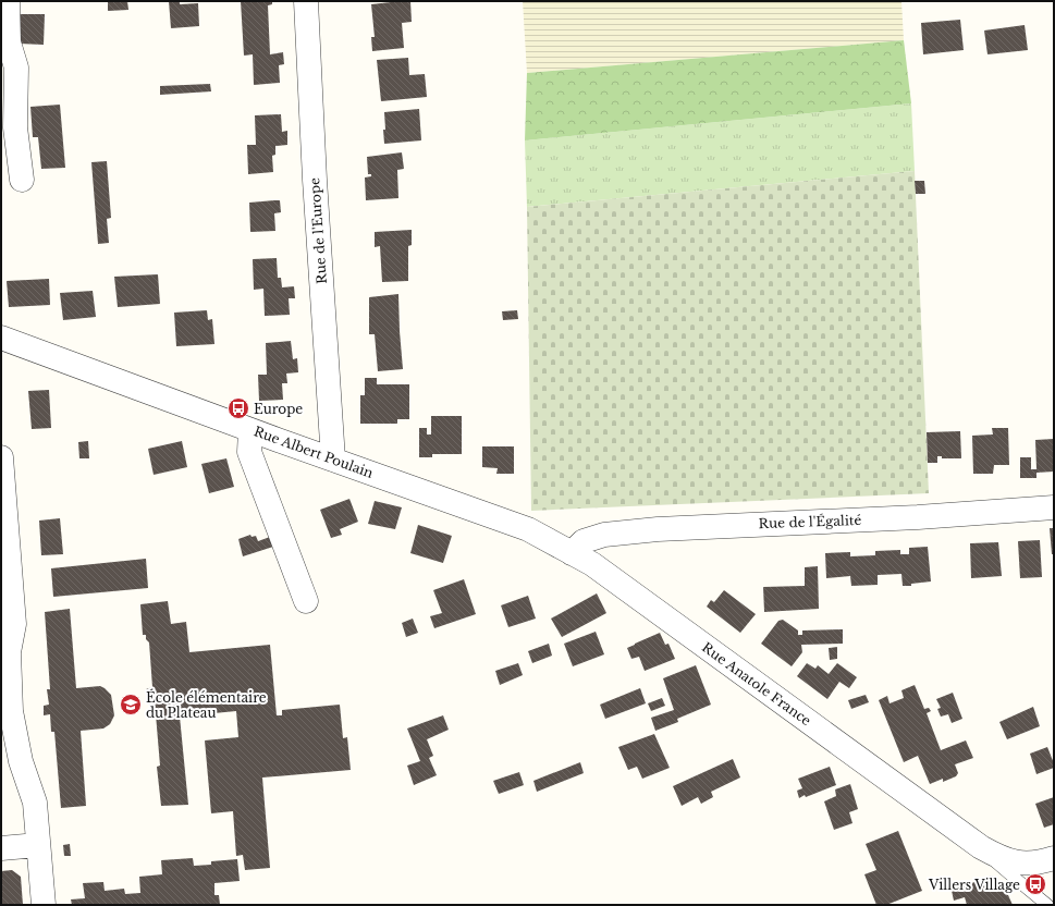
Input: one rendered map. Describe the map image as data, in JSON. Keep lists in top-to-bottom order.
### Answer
{
  "streets": {
    "street": [
      "Rue de l'Europe",
      "Rue Albert Poulain",
      "Rue de l'Égalité",
      "Rue Anatole France"
    ]
  },
  "crossings": [
    ["Rue de l'Europe", "Rue Albert Poulain"],
    ["Rue Albert Poulain", "Rue Anatole France"],
    ["Rue de l'Égalité", "Rue Anatole France"]
  ],
  "places": {
    "bus stop": ["Europe", "Villers Village"],
    "school or university": ["École élémentaire du Plateau"]
  }
}
